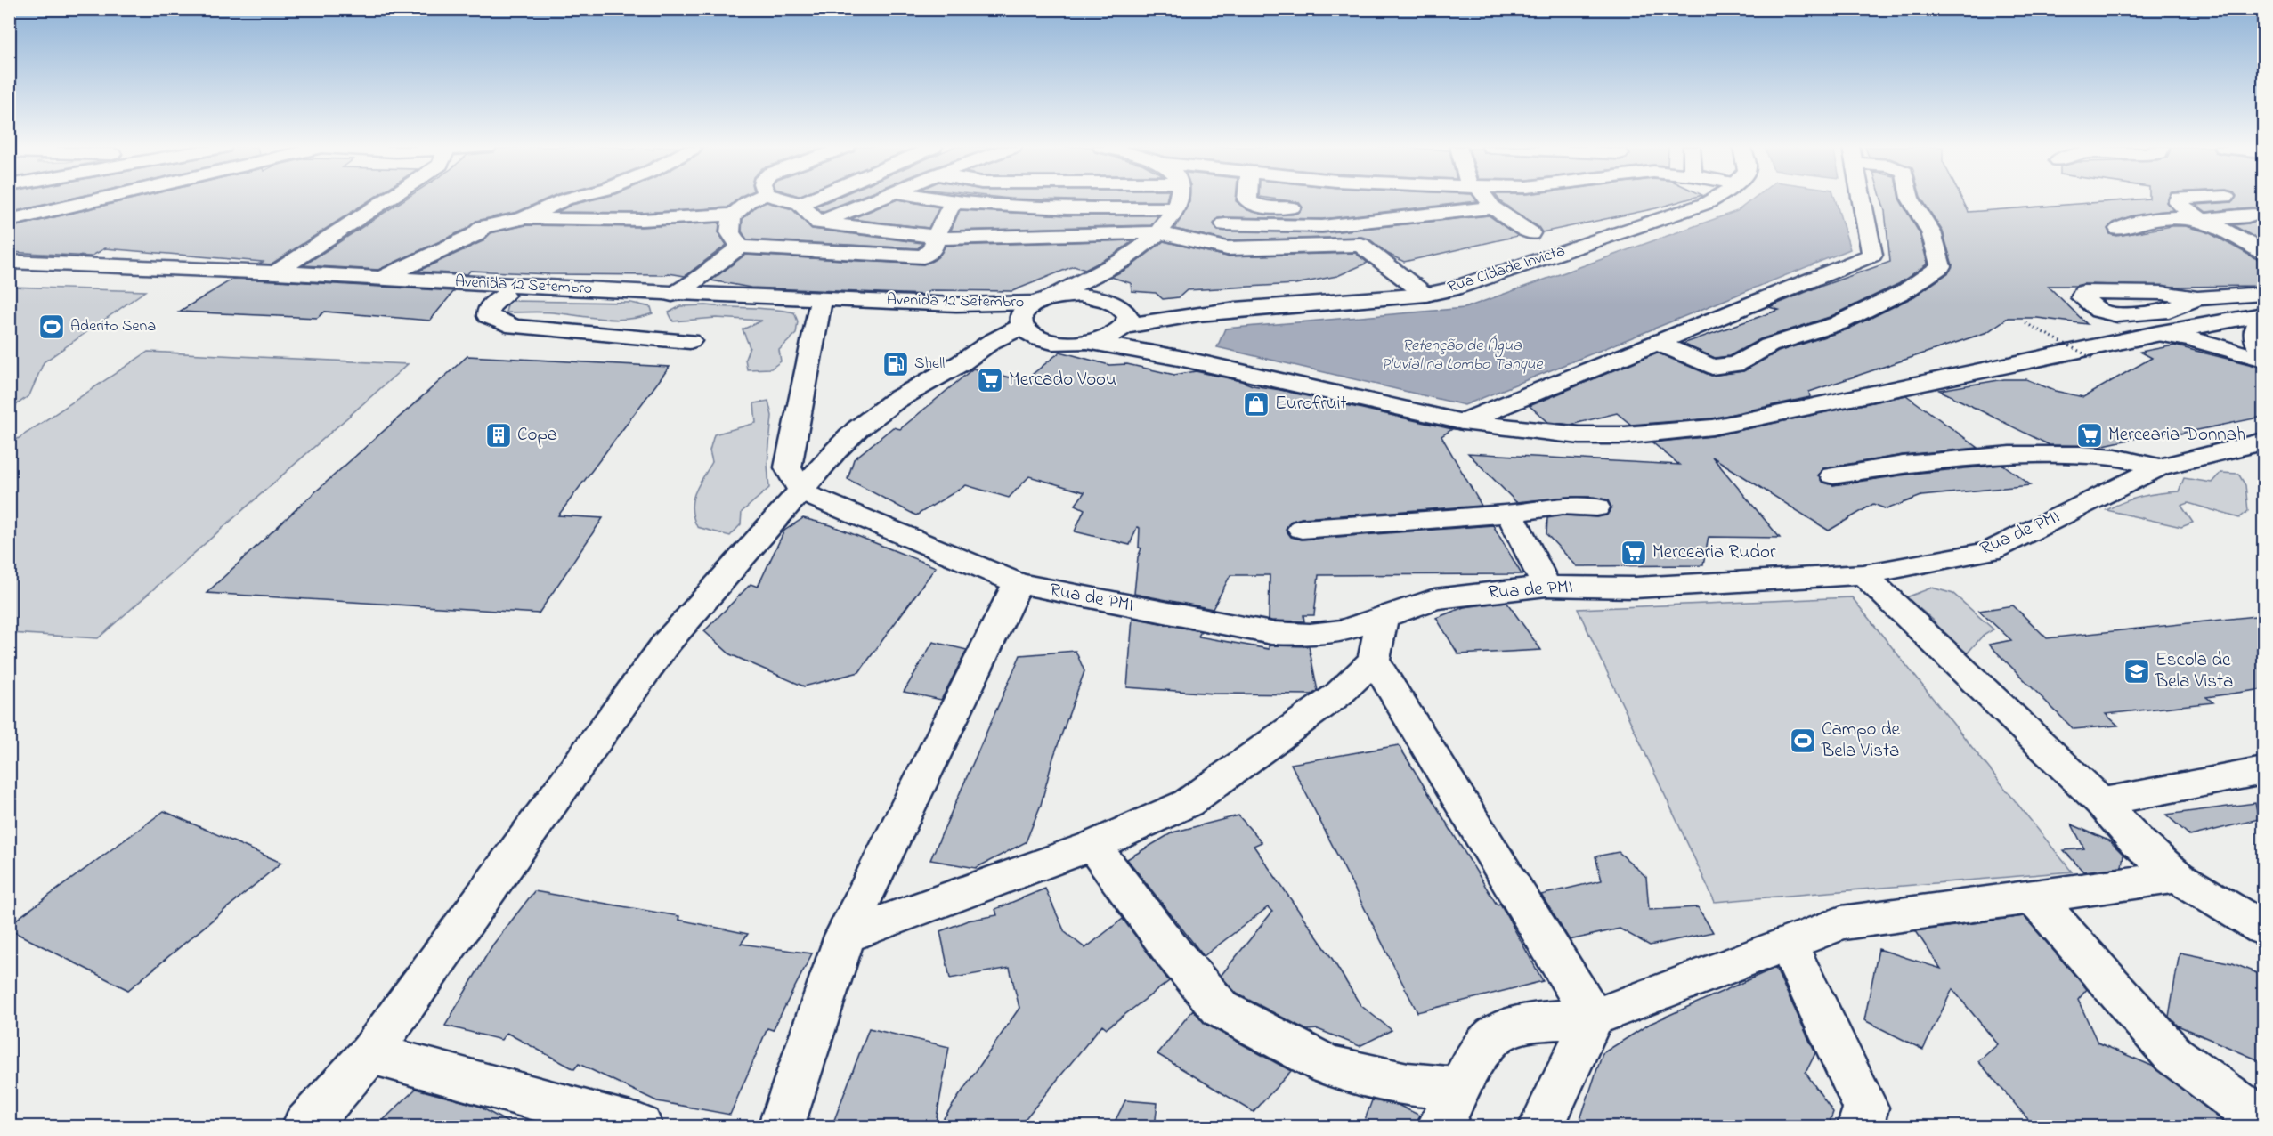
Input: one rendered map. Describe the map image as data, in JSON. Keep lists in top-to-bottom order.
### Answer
{
  "streets": {
    "street": ["Rua Cidade Invicta", "Avenida 12 Setembro", "Rua de PMI"]
  },
  "crossings": [
    ["Rua Cidade Invicta", "Avenida 12 Setembro"]
  ],
  "water": ["Retenção de Água Pluvial na Lombo Tanque"],
  "places": {
    "sports": ["Aderito Sena", "Campo de Bela Vista"],
    "fuel station": ["Shell"],
    "supermarket": ["Mercado Voou", "Mercearia Donnah", "Mercearia Rudor"],
    "shop": ["Eurofruit"],
    "building": ["Copa"],
    "school or university": ["Escola de Bela Vista"]
  }
}
